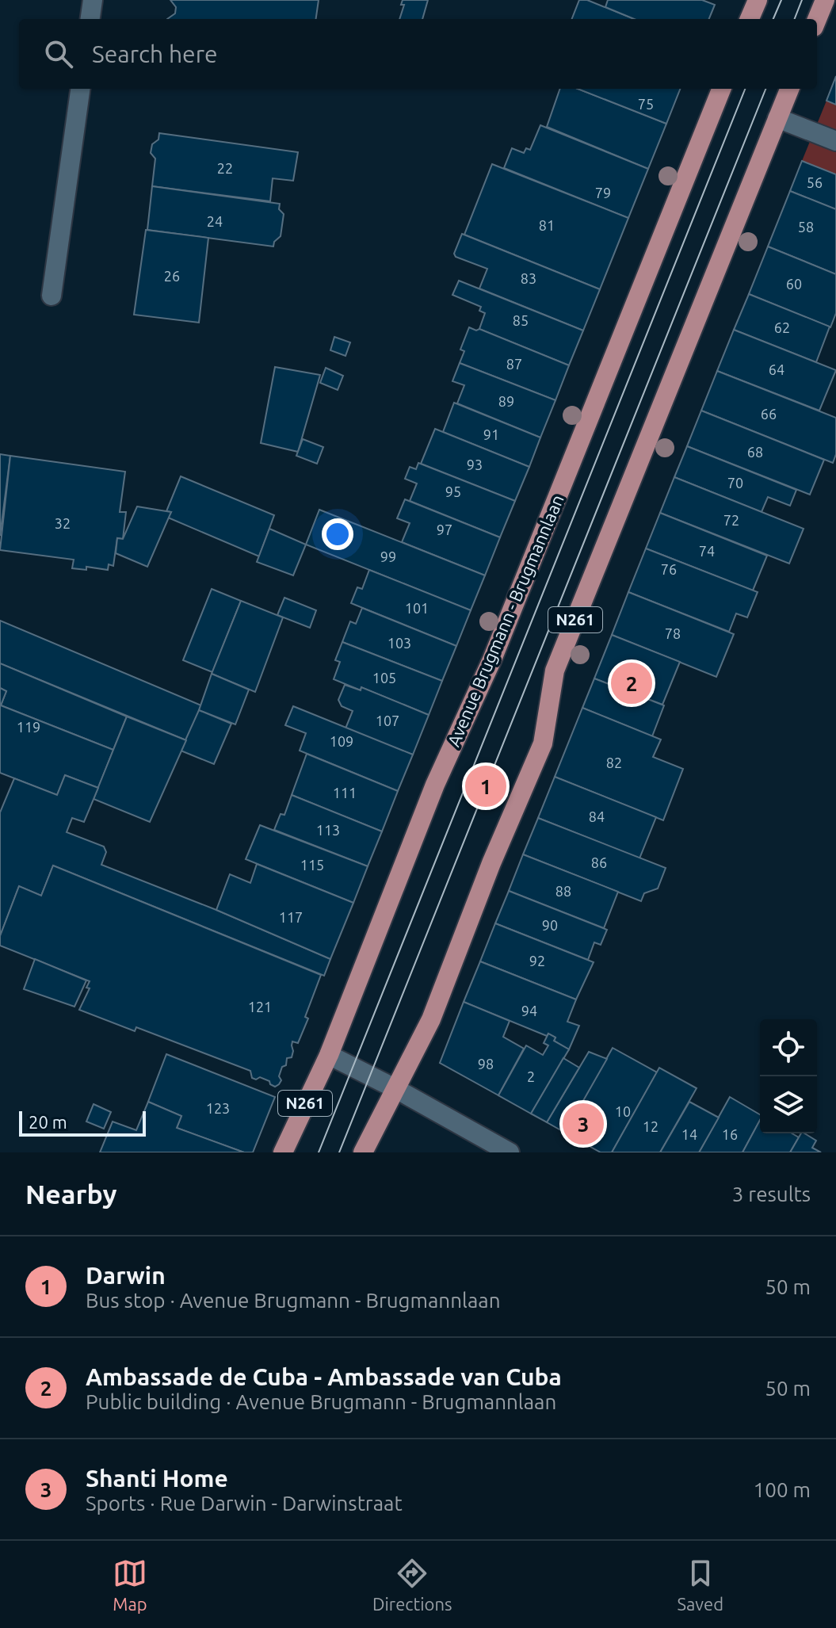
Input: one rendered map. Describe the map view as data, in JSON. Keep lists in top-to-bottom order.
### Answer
{
  "streets": {
    "main road": ["N261", "Avenue Brugmann - Brugmannlaan"]
  },
  "house_numbers": [
    "75",
    "22",
    "56",
    "79",
    "24",
    "81",
    "58",
    "26",
    "83",
    "60",
    "85",
    "62",
    "87",
    "64",
    "89",
    "66",
    "91",
    "68",
    "93",
    "70",
    "95",
    "72",
    "32",
    "97",
    "74",
    "99",
    "76",
    "101",
    "78",
    "103",
    "105",
    "107",
    "119",
    "109",
    "82",
    "111",
    "84",
    "113",
    "86",
    "115",
    "88",
    "117",
    "90",
    "92",
    "121",
    "94",
    "98",
    "2",
    "123",
    "10",
    "12",
    "14",
    "16"
  ],
  "scale_bar": "20 m",
  "page": {
    "search": "Search here",
    "pins": ["2", "1", "3"],
    "scale": "20 m",
    "heading": ["Nearby", "3 results"],
    "list": [
      {
        "mark": "1",
        "name": "Darwin",
        "note": "Bus stop · Avenue Brugmann - Brugmannlaan",
        "value": "50 m"
      },
      {
        "mark": "2",
        "name": "Ambassade de Cuba - Ambassade van Cuba",
        "note": "Public building · Avenue Brugmann - Brugmannlaan",
        "value": "50 m"
      },
      {
        "mark": "3",
        "name": "Shanti Home",
        "note": "Sports · Rue Darwin - Darwinstraat",
        "value": "100 m"
      }
    ],
    "nav": ["Map", "Directions", "Saved"]
  }
}
